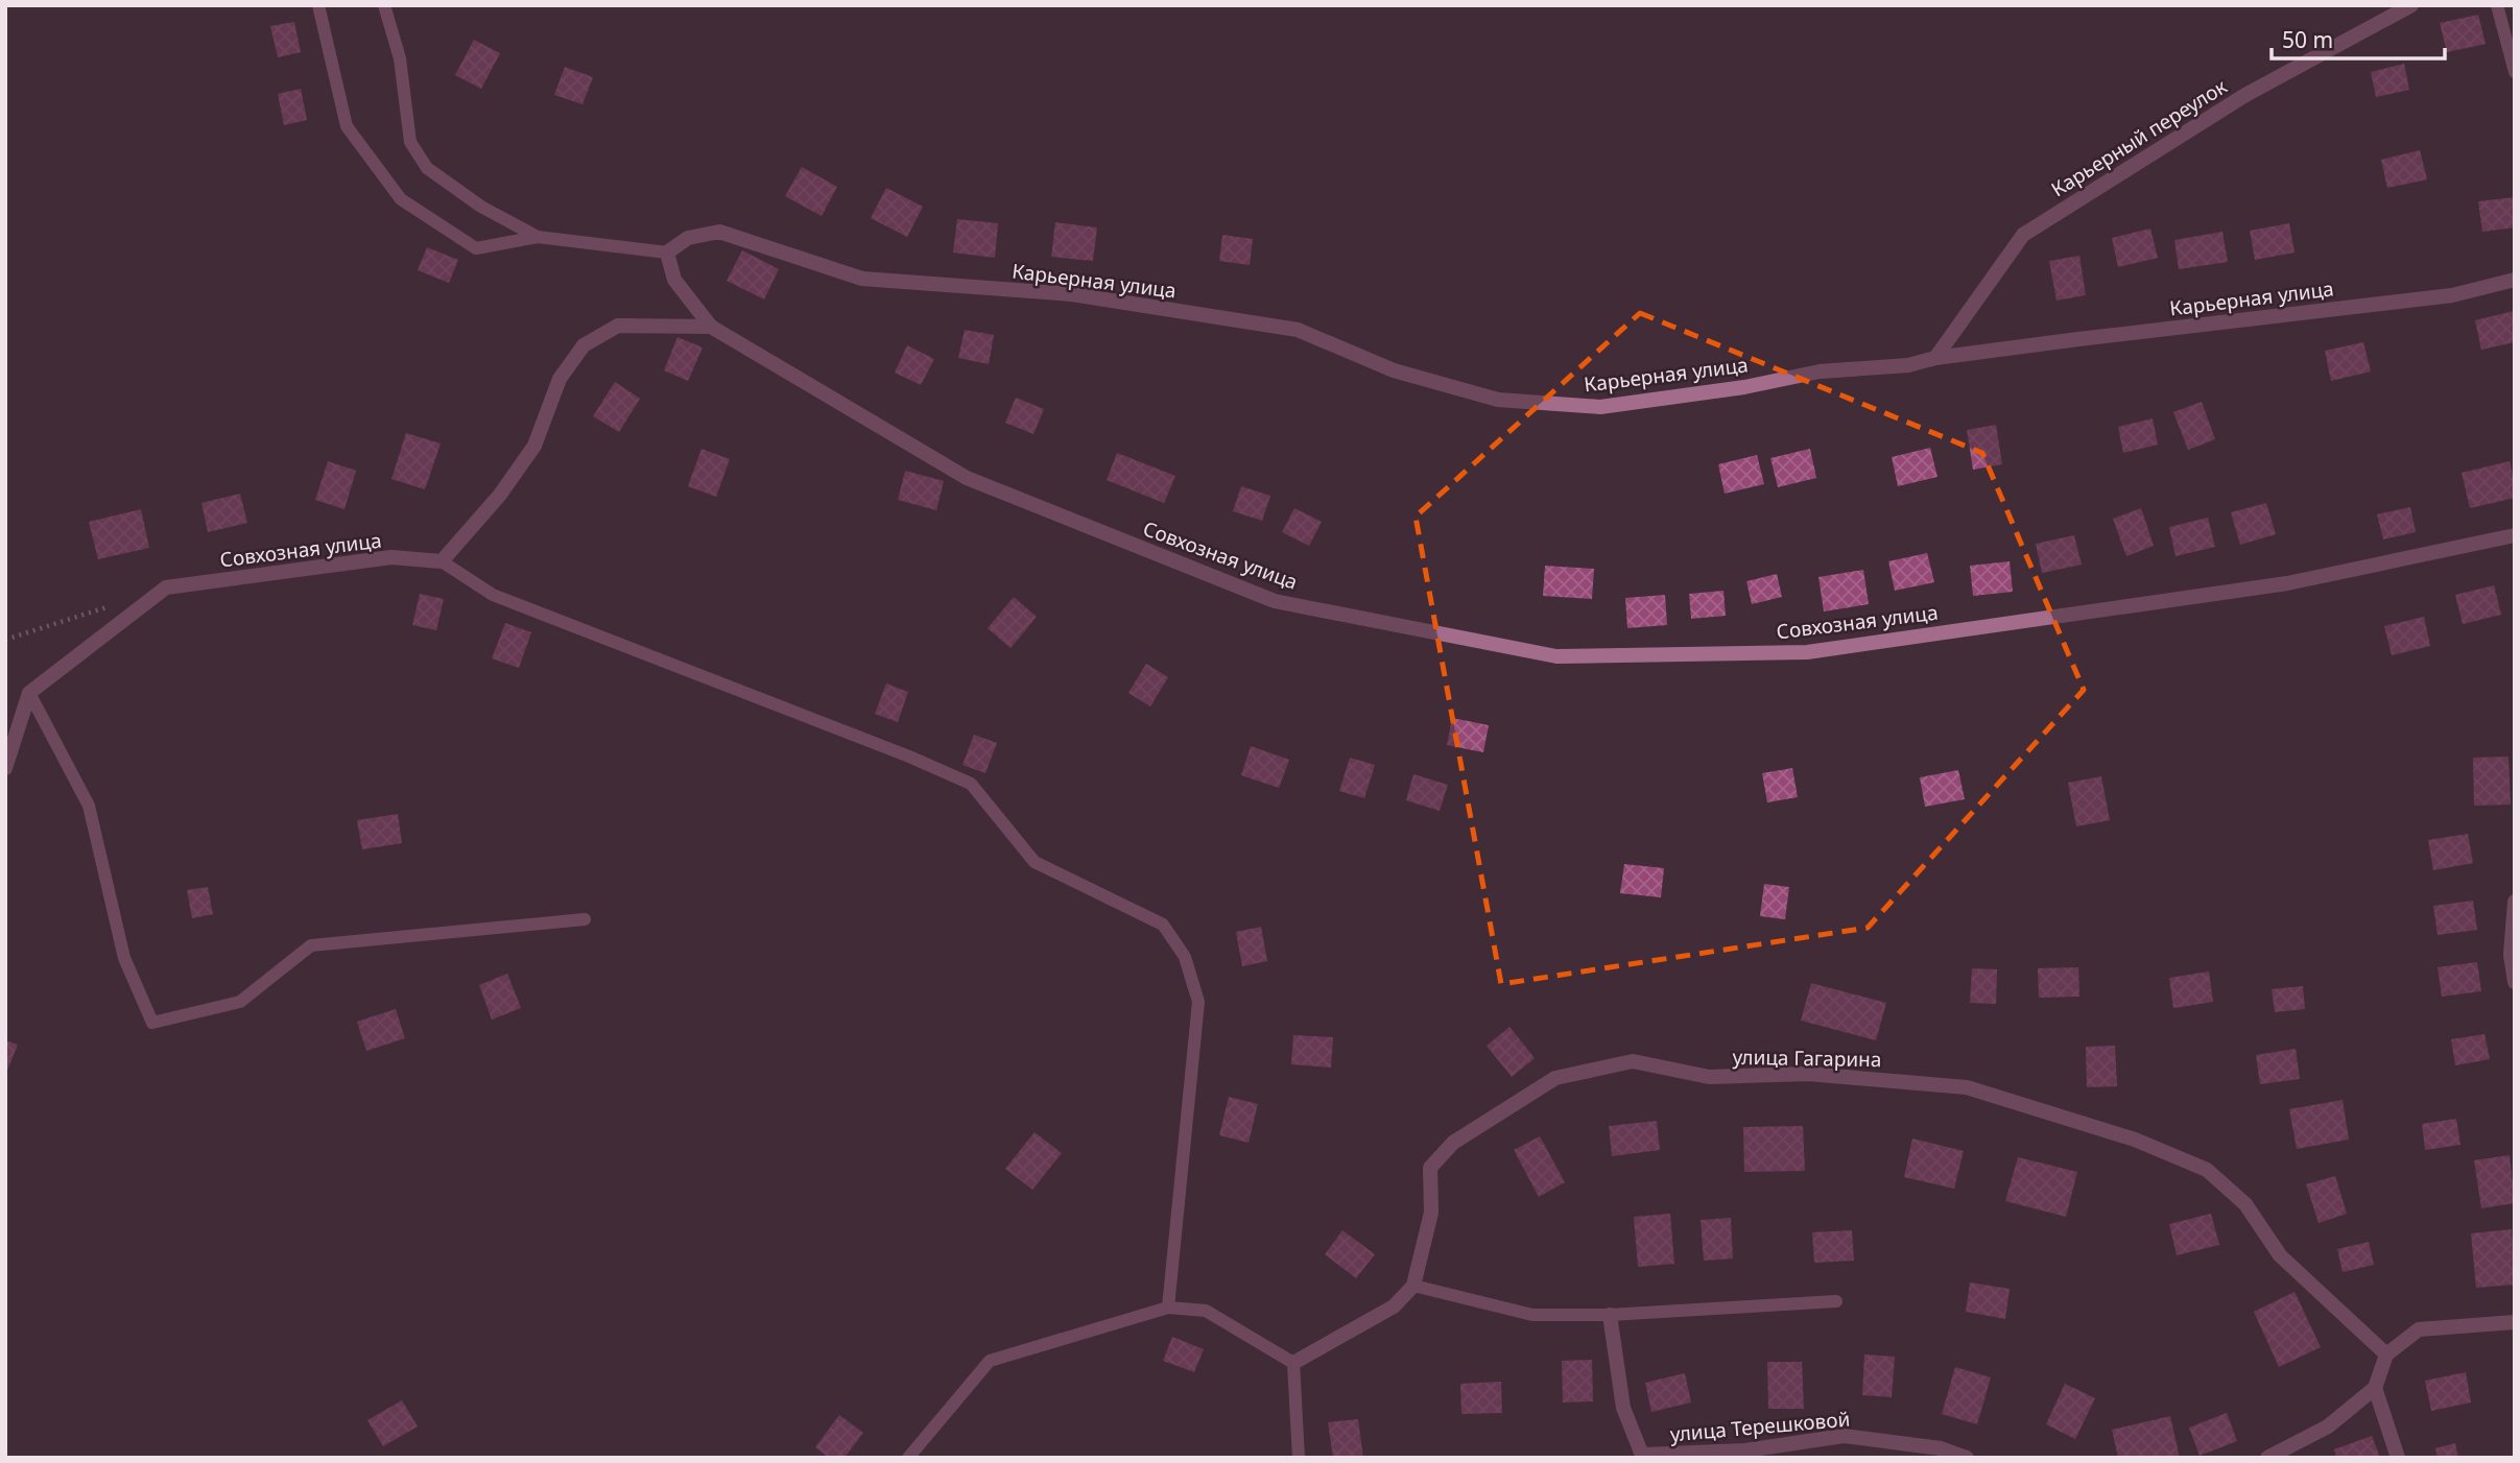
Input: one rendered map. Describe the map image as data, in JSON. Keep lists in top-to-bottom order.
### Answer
{
  "streets": {
    "street": [
      "Карьерный переулок",
      "Карьерная улица",
      "Совхозная улица",
      "улица Гагарина",
      "улица Терешковой"
    ]
  },
  "crossings": [
    ["Карьерный переулок", "Карьерная улица"]
  ],
  "scale_bar": "50 m"
}
